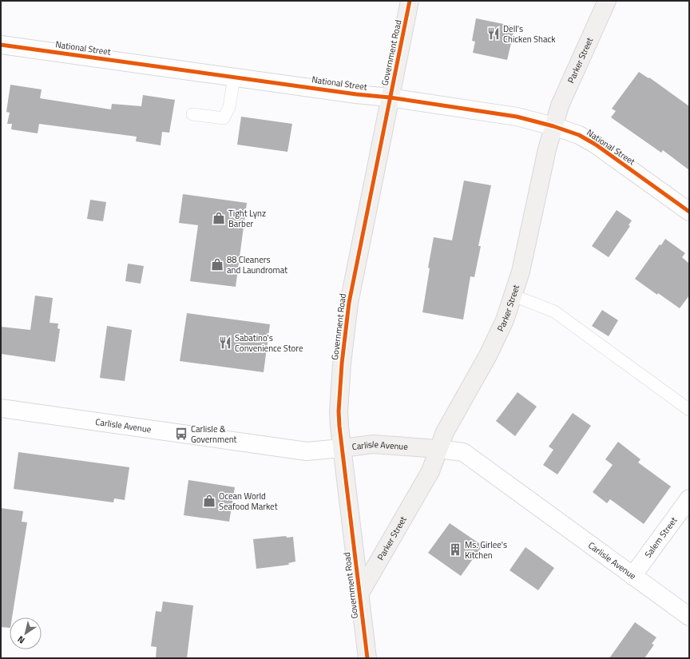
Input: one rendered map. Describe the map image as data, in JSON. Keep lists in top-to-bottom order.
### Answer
{
  "streets": {
    "main road": ["Government Road", "Parker Street", "Carlisle Avenue"],
    "street": ["National Street", "Salem Street"]
  },
  "crossings": [
    ["National Street", "Government Road"],
    ["National Street", "Parker Street"],
    ["Government Road", "Parker Street"],
    ["Government Road", "Carlisle Avenue"],
    ["Parker Street", "Carlisle Avenue"],
    ["Carlisle Avenue", "Salem Street"]
  ],
  "places": {
    "restaurant": ["Dell's Chicken Shack", "Sabatino's Convenience Store"],
    "shop": ["Tight Lynz Barber", "88 Cleaners and Laundromat", "Ocean World Seafood Market"],
    "bus stop": ["Carlisle & Government"],
    "building": ["Ms. Girlee's Kitchen"]
  },
  "north": "bottom left"
}
